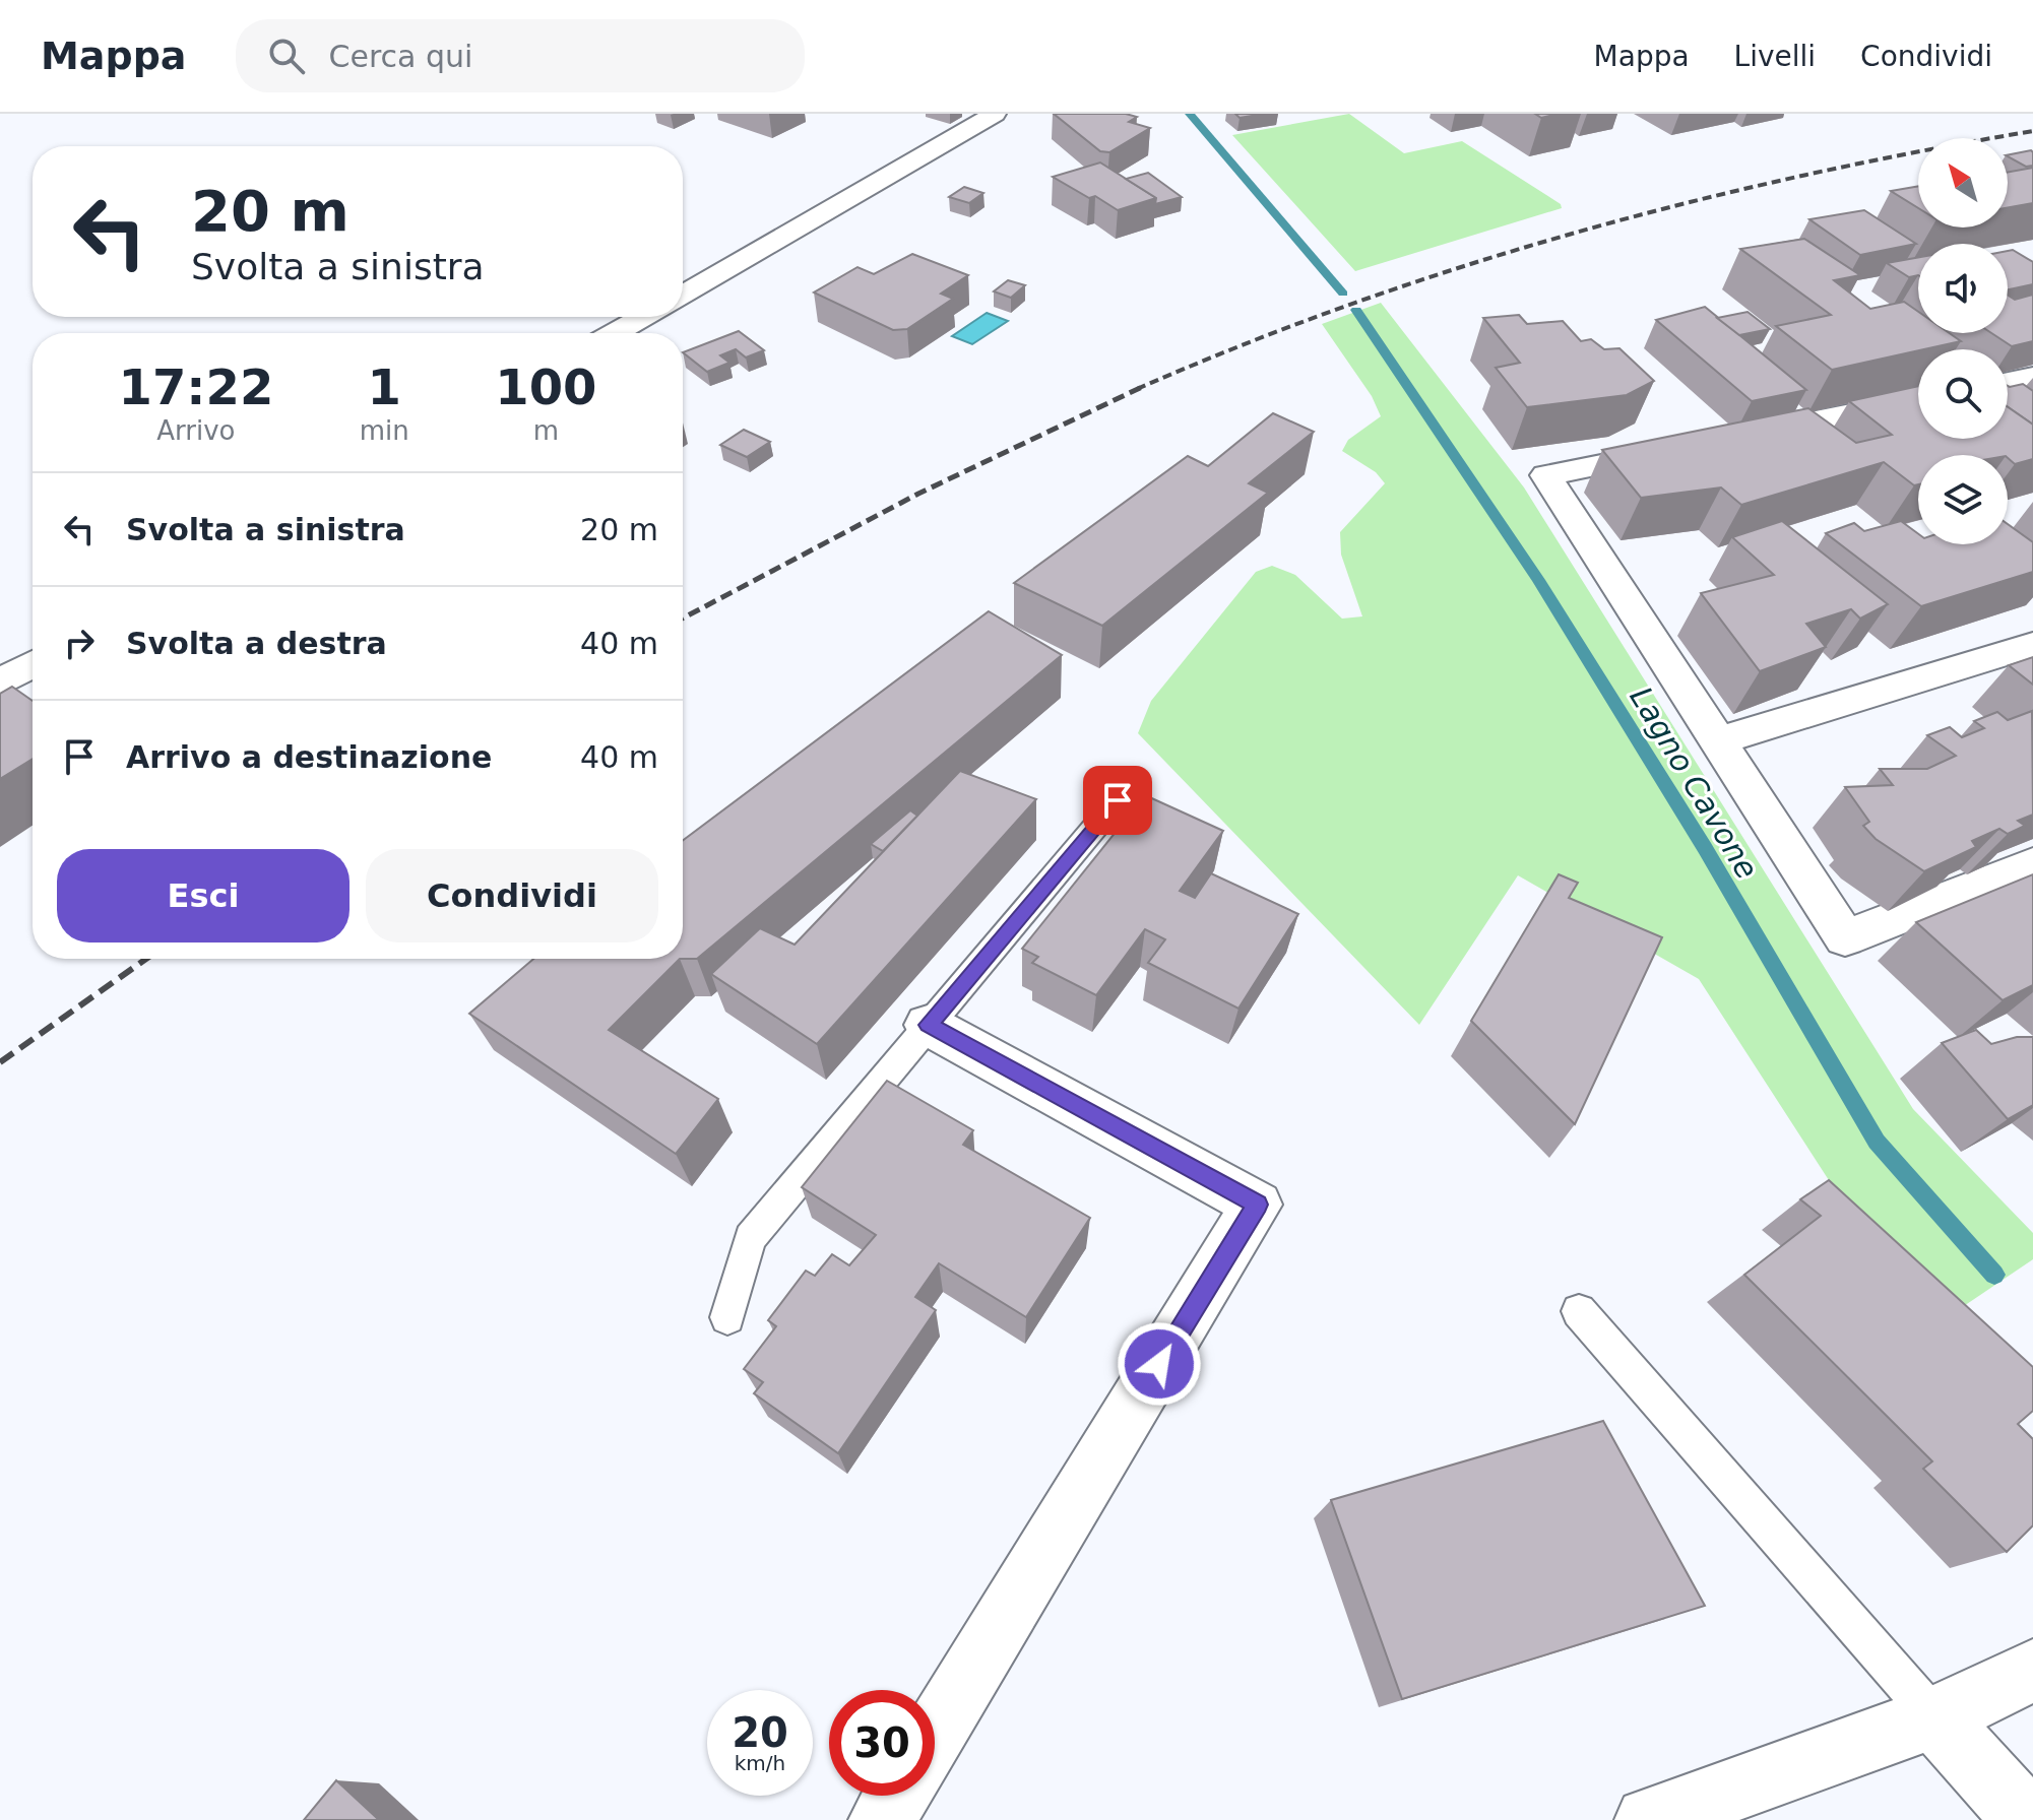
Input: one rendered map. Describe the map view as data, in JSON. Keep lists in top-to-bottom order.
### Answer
{
  "water": ["Lagno Cavone"],
  "north": "top left",
  "page": {
    "header": "Mappa",
    "search": "Cerca qui",
    "nav": ["Mappa", "Livelli", "Condividi"],
    "turn": ["20 m", "Svolta a sinistra"],
    "eta": [
      "17:22",
      "Arrivo",
      "1",
      "min",
      "100",
      "m"
    ],
    "list": [
      {
        "name": "Svolta a sinistra",
        "value": "20 m"
      },
      {
        "name": "Svolta a destra",
        "value": "40 m"
      },
      {
        "name": "Arrivo a destinazione",
        "value": "40 m"
      }
    ],
    "buttons": ["Esci", "Condividi"],
    "speed": "20 km/h",
    "limit": "30"
  }
}
